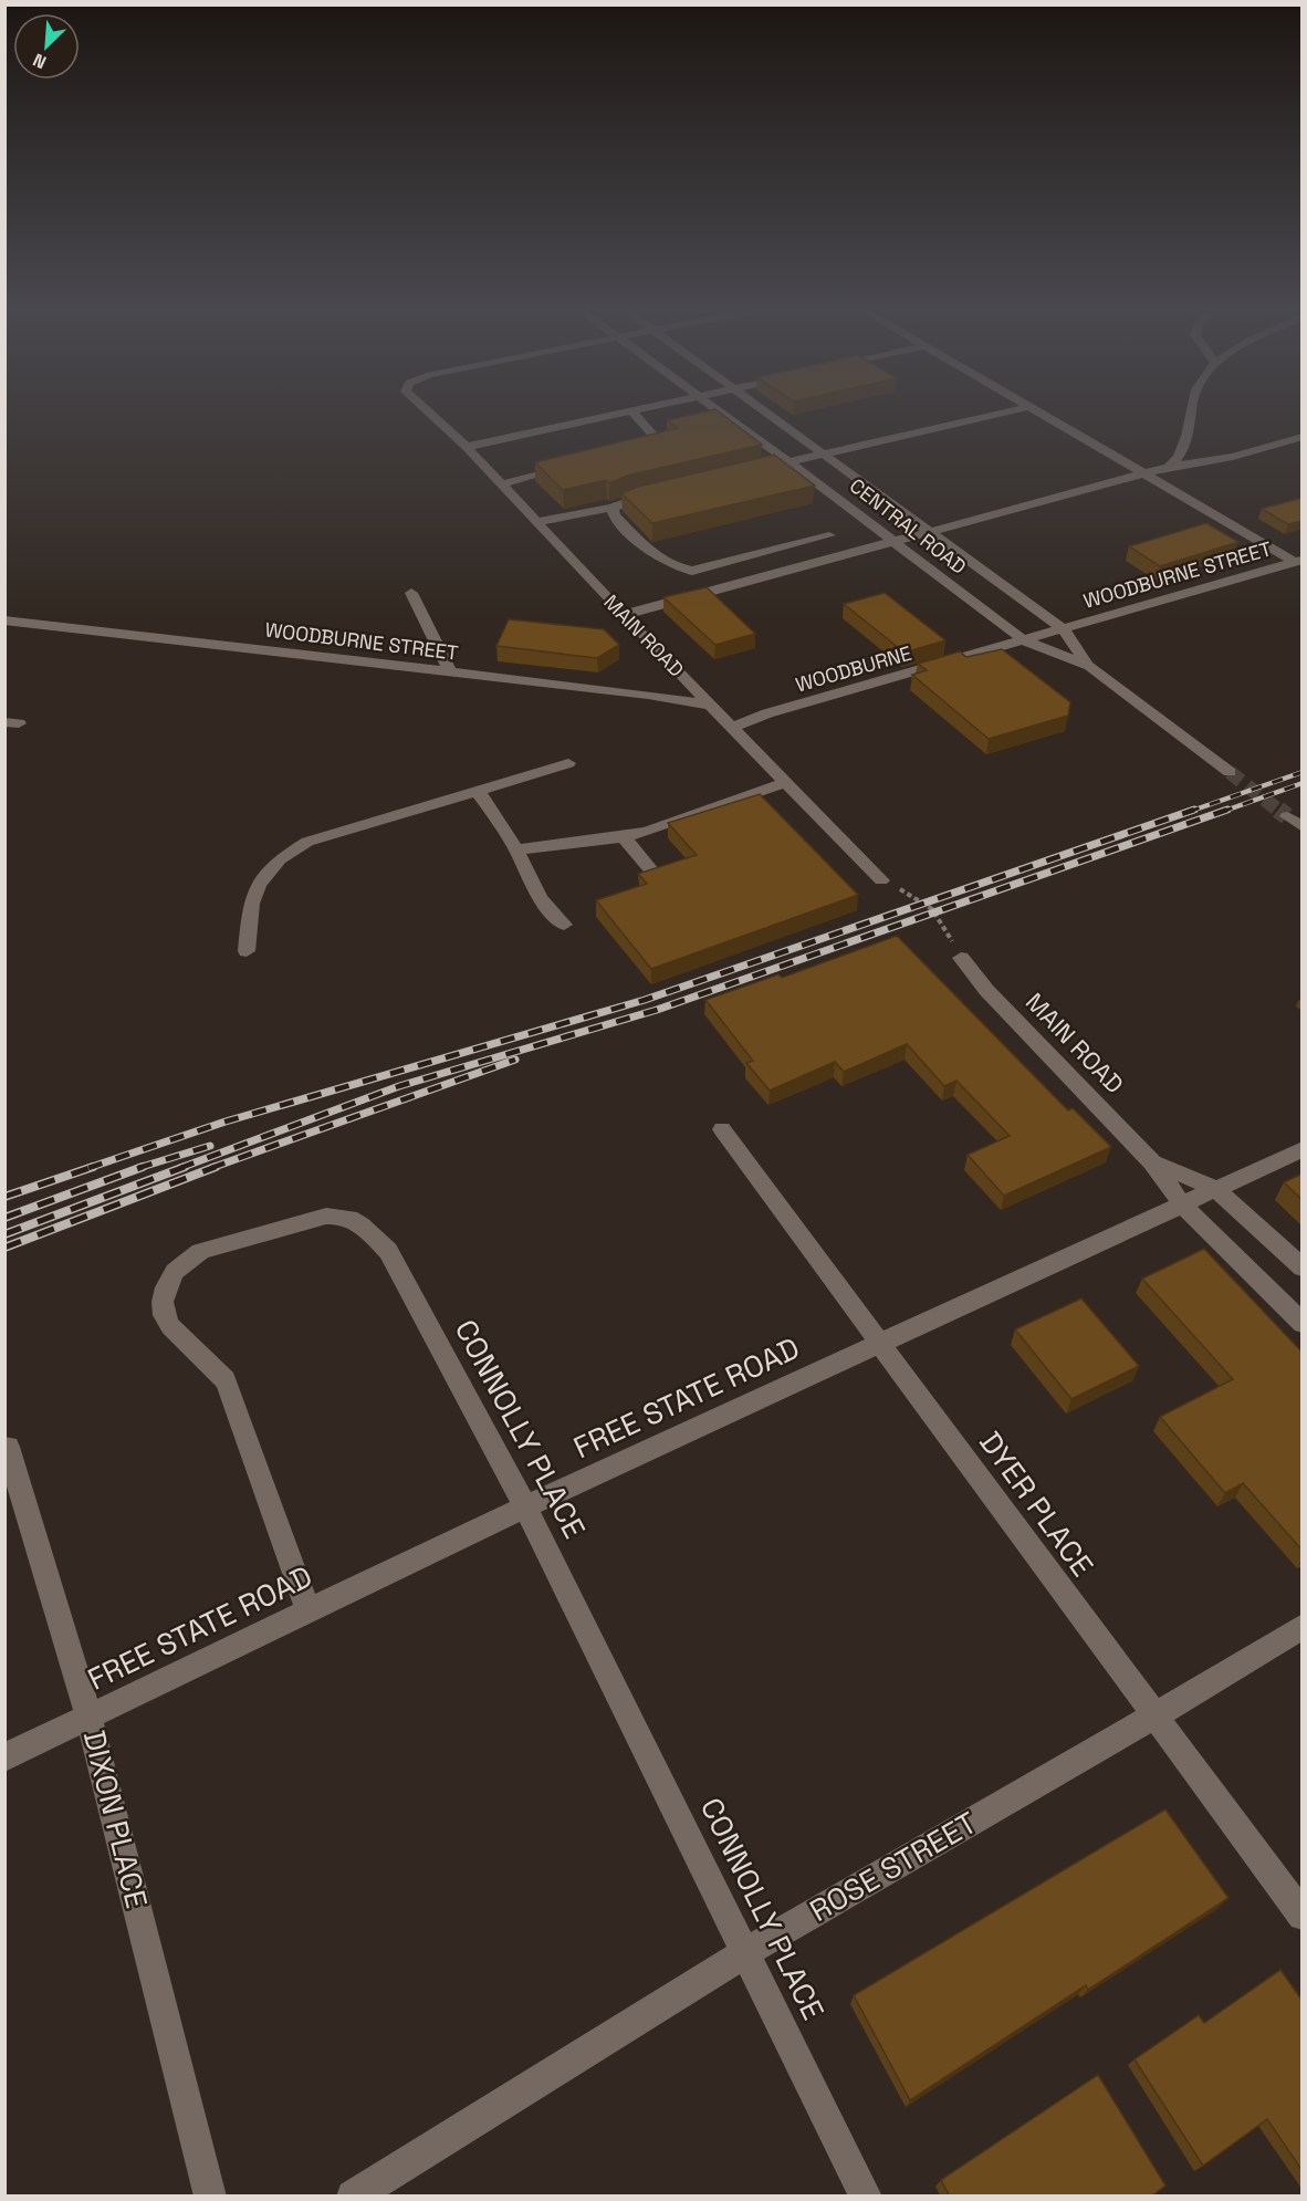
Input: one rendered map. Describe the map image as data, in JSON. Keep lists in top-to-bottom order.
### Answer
{
  "streets": {
    "street": [
      "CENTRAL ROAD",
      "WOODBURNE STREET",
      "MAIN ROAD",
      "WOODBURNE",
      "FREE STATE ROAD",
      "CONNOLLY PLACE",
      "DYER PLACE",
      "DIXON PLACE",
      "ROSE STREET"
    ]
  },
  "crossings": [
    ["CENTRAL ROAD", "WOODBURNE STREET"],
    ["CENTRAL ROAD", "WOODBURNE"],
    ["WOODBURNE STREET", "MAIN ROAD"],
    ["WOODBURNE STREET", "WOODBURNE"],
    ["MAIN ROAD", "WOODBURNE"],
    ["MAIN ROAD", "FREE STATE ROAD"],
    ["FREE STATE ROAD", "CONNOLLY PLACE"],
    ["FREE STATE ROAD", "DYER PLACE"],
    ["FREE STATE ROAD", "DIXON PLACE"],
    ["CONNOLLY PLACE", "ROSE STREET"],
    ["DYER PLACE", "ROSE STREET"]
  ],
  "north": "bottom left"
}
